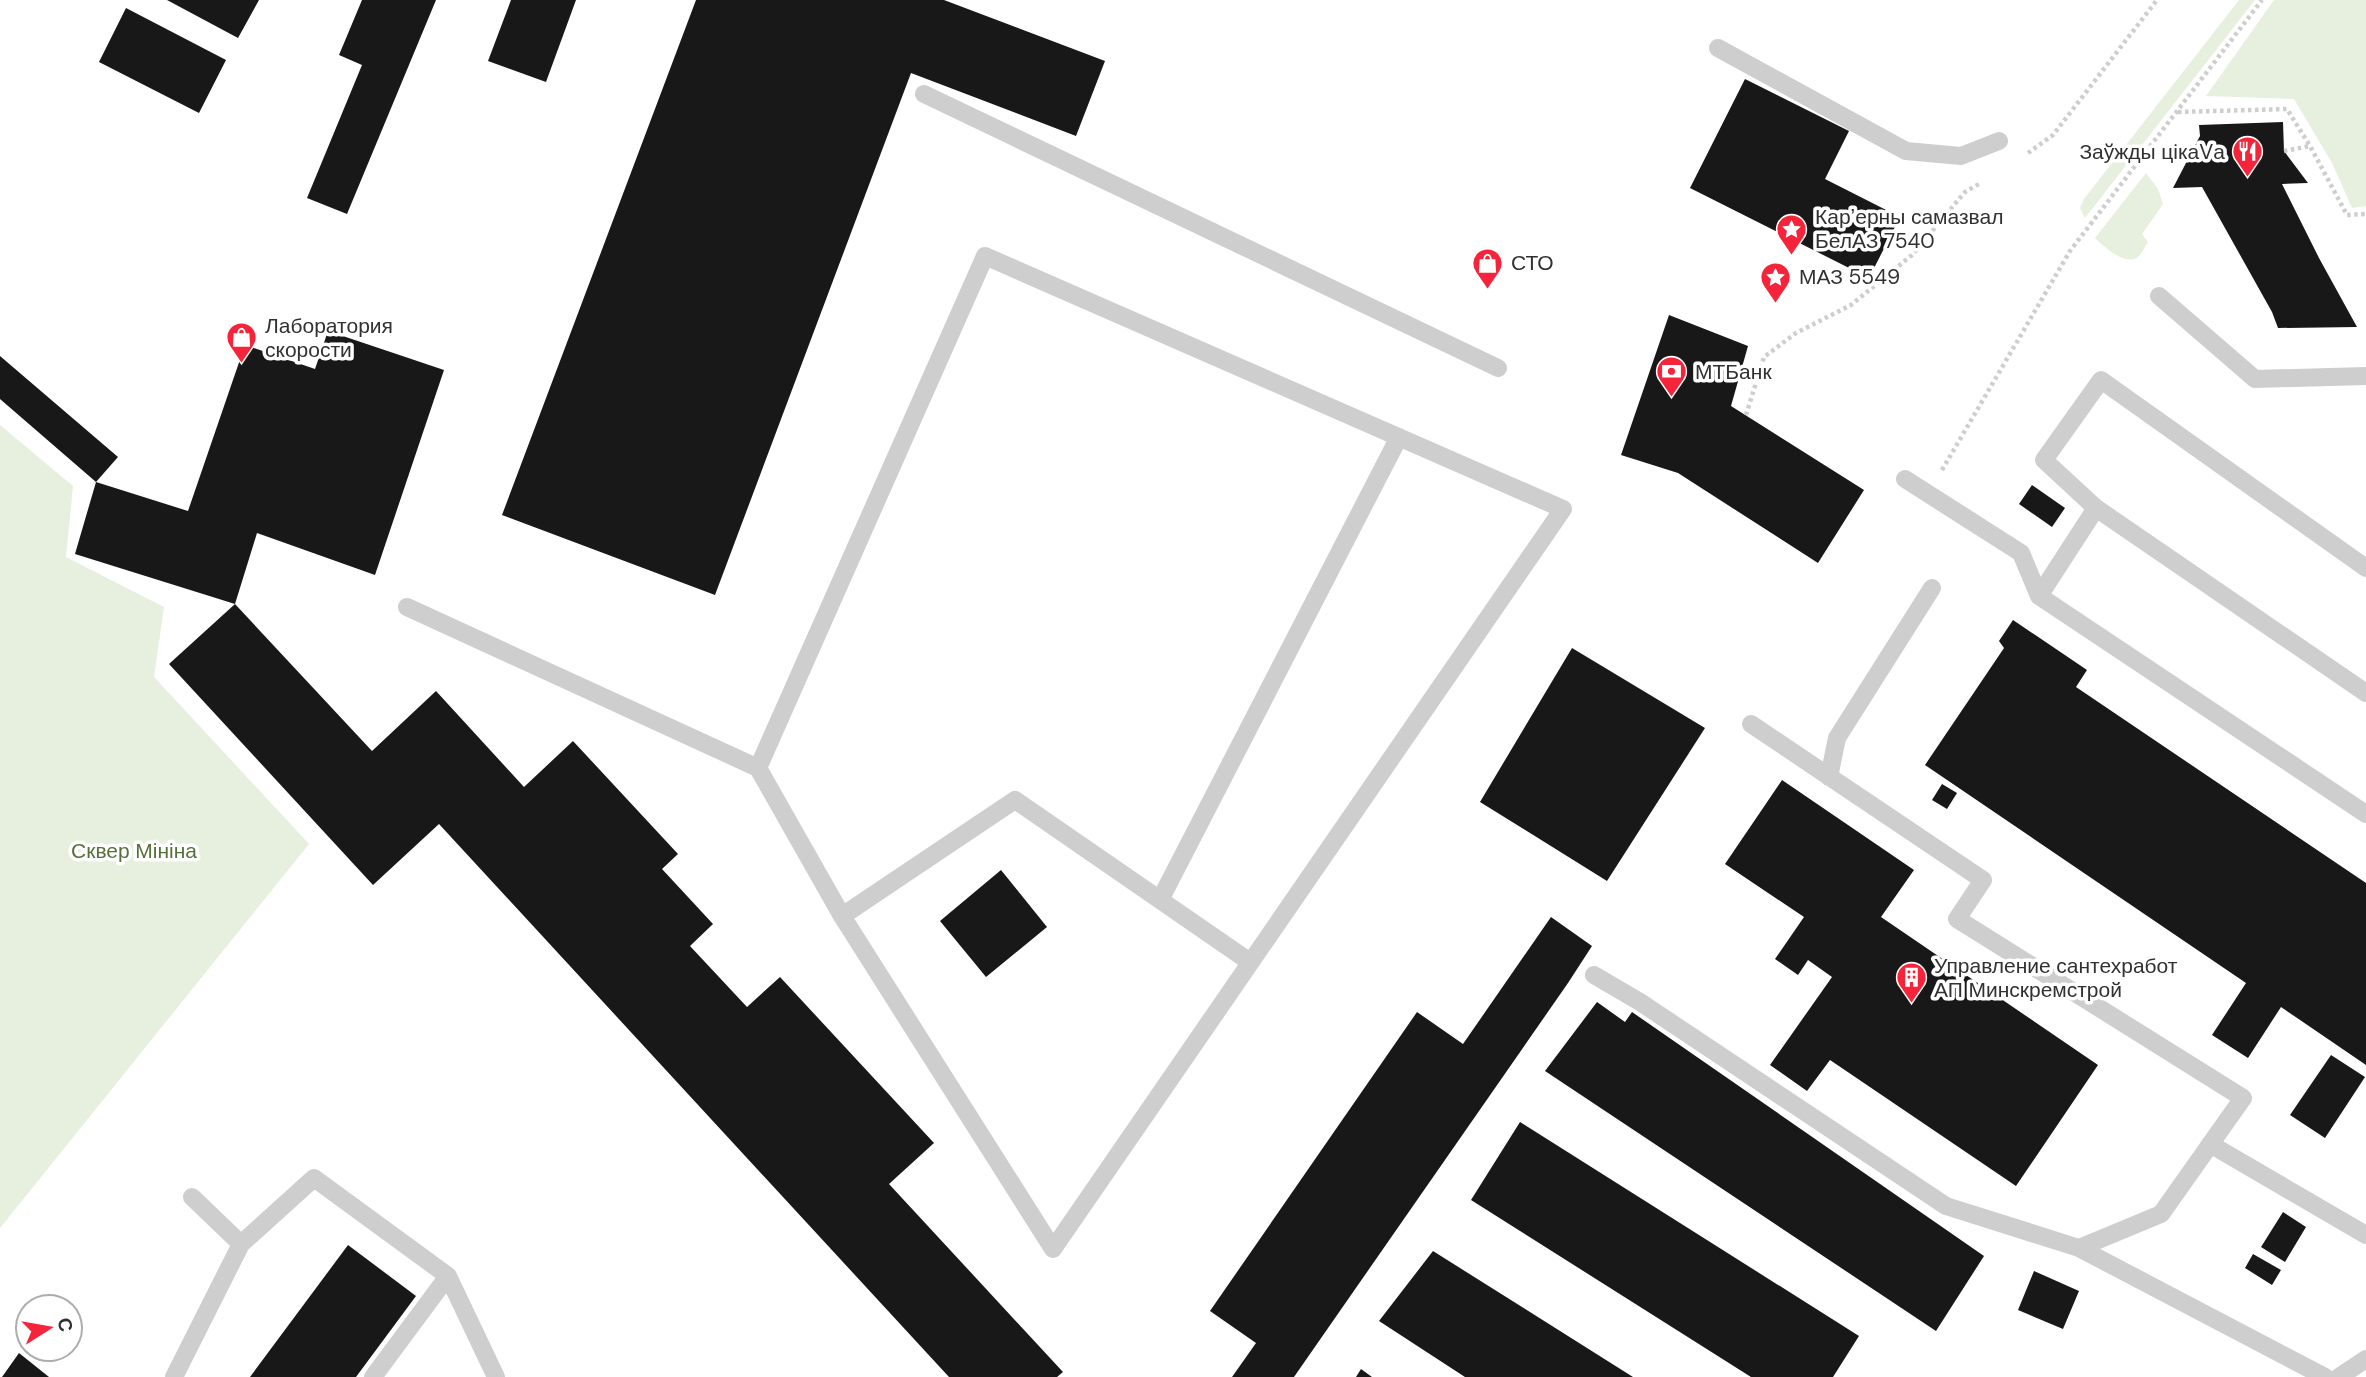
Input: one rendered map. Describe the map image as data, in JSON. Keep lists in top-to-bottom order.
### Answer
{
  "parks": ["Сквер Мініна"],
  "places": {
    "restaurant": ["Заўжды цікаVа"],
    "place": ["Карʼерны самазвал БелАЗ 7540", "МАЗ 5549"],
    "shop": ["СТО", "Лаборатория скорости"],
    "bank": ["МТБанк"],
    "building": ["Управление сантехработ АП Минскремстрой"]
  },
  "north": "right"
}
